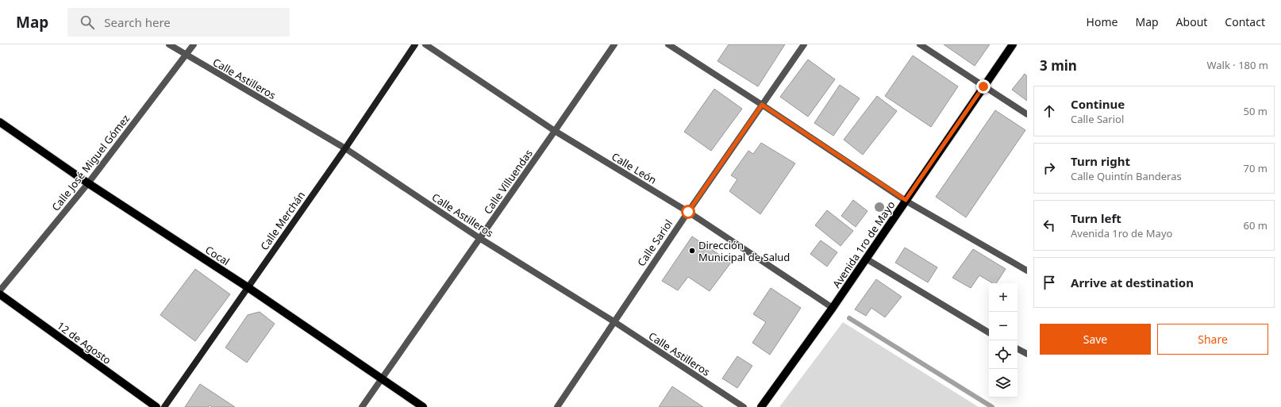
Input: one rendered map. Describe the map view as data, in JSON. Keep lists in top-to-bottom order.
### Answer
{
  "streets": {
    "main road": ["Avenida 1ro de Mayo", "Cocal", "12 de Agosto"],
    "street": [
      "Calle Astilleros",
      "Calle José Miguel Gómez",
      "Calle León",
      "Calle Villuendas",
      "Calle Merchán",
      "Calle Sariol"
    ]
  },
  "crossings": [
    ["Calle Astilleros", "Calle José Miguel Gómez"],
    ["Calle Astilleros", "Calle Villuendas"],
    ["Calle Astilleros", "Calle Merchán"],
    ["Calle Astilleros", "Calle Sariol"],
    ["Calle José Miguel Gómez", "Cocal"],
    ["Calle León", "Calle Villuendas"],
    ["Calle León", "Calle Sariol"],
    ["Calle León", "Avenida 1ro de Mayo"],
    ["Calle Villuendas", "Cocal"],
    ["Calle Merchán", "Cocal"]
  ],
  "places": ["Dirección Municipal de Salud"],
  "page": {
    "header": "Map",
    "search": "Search here",
    "nav": [
      "Home",
      "Map",
      "About",
      "Contact"
    ],
    "heading": ["3 min", "Walk · 180 m"],
    "list": [
      ["Continue", "Calle Sariol", "50 m"],
      ["Turn right", "Calle Quintín Banderas", "70 m"],
      ["Turn left", "Avenida 1ro de Mayo", "60 m"],
      "Arrive at destination"
    ],
    "map_buttons": ["+", "−"],
    "buttons": ["Save", "Share"]
  }
}
